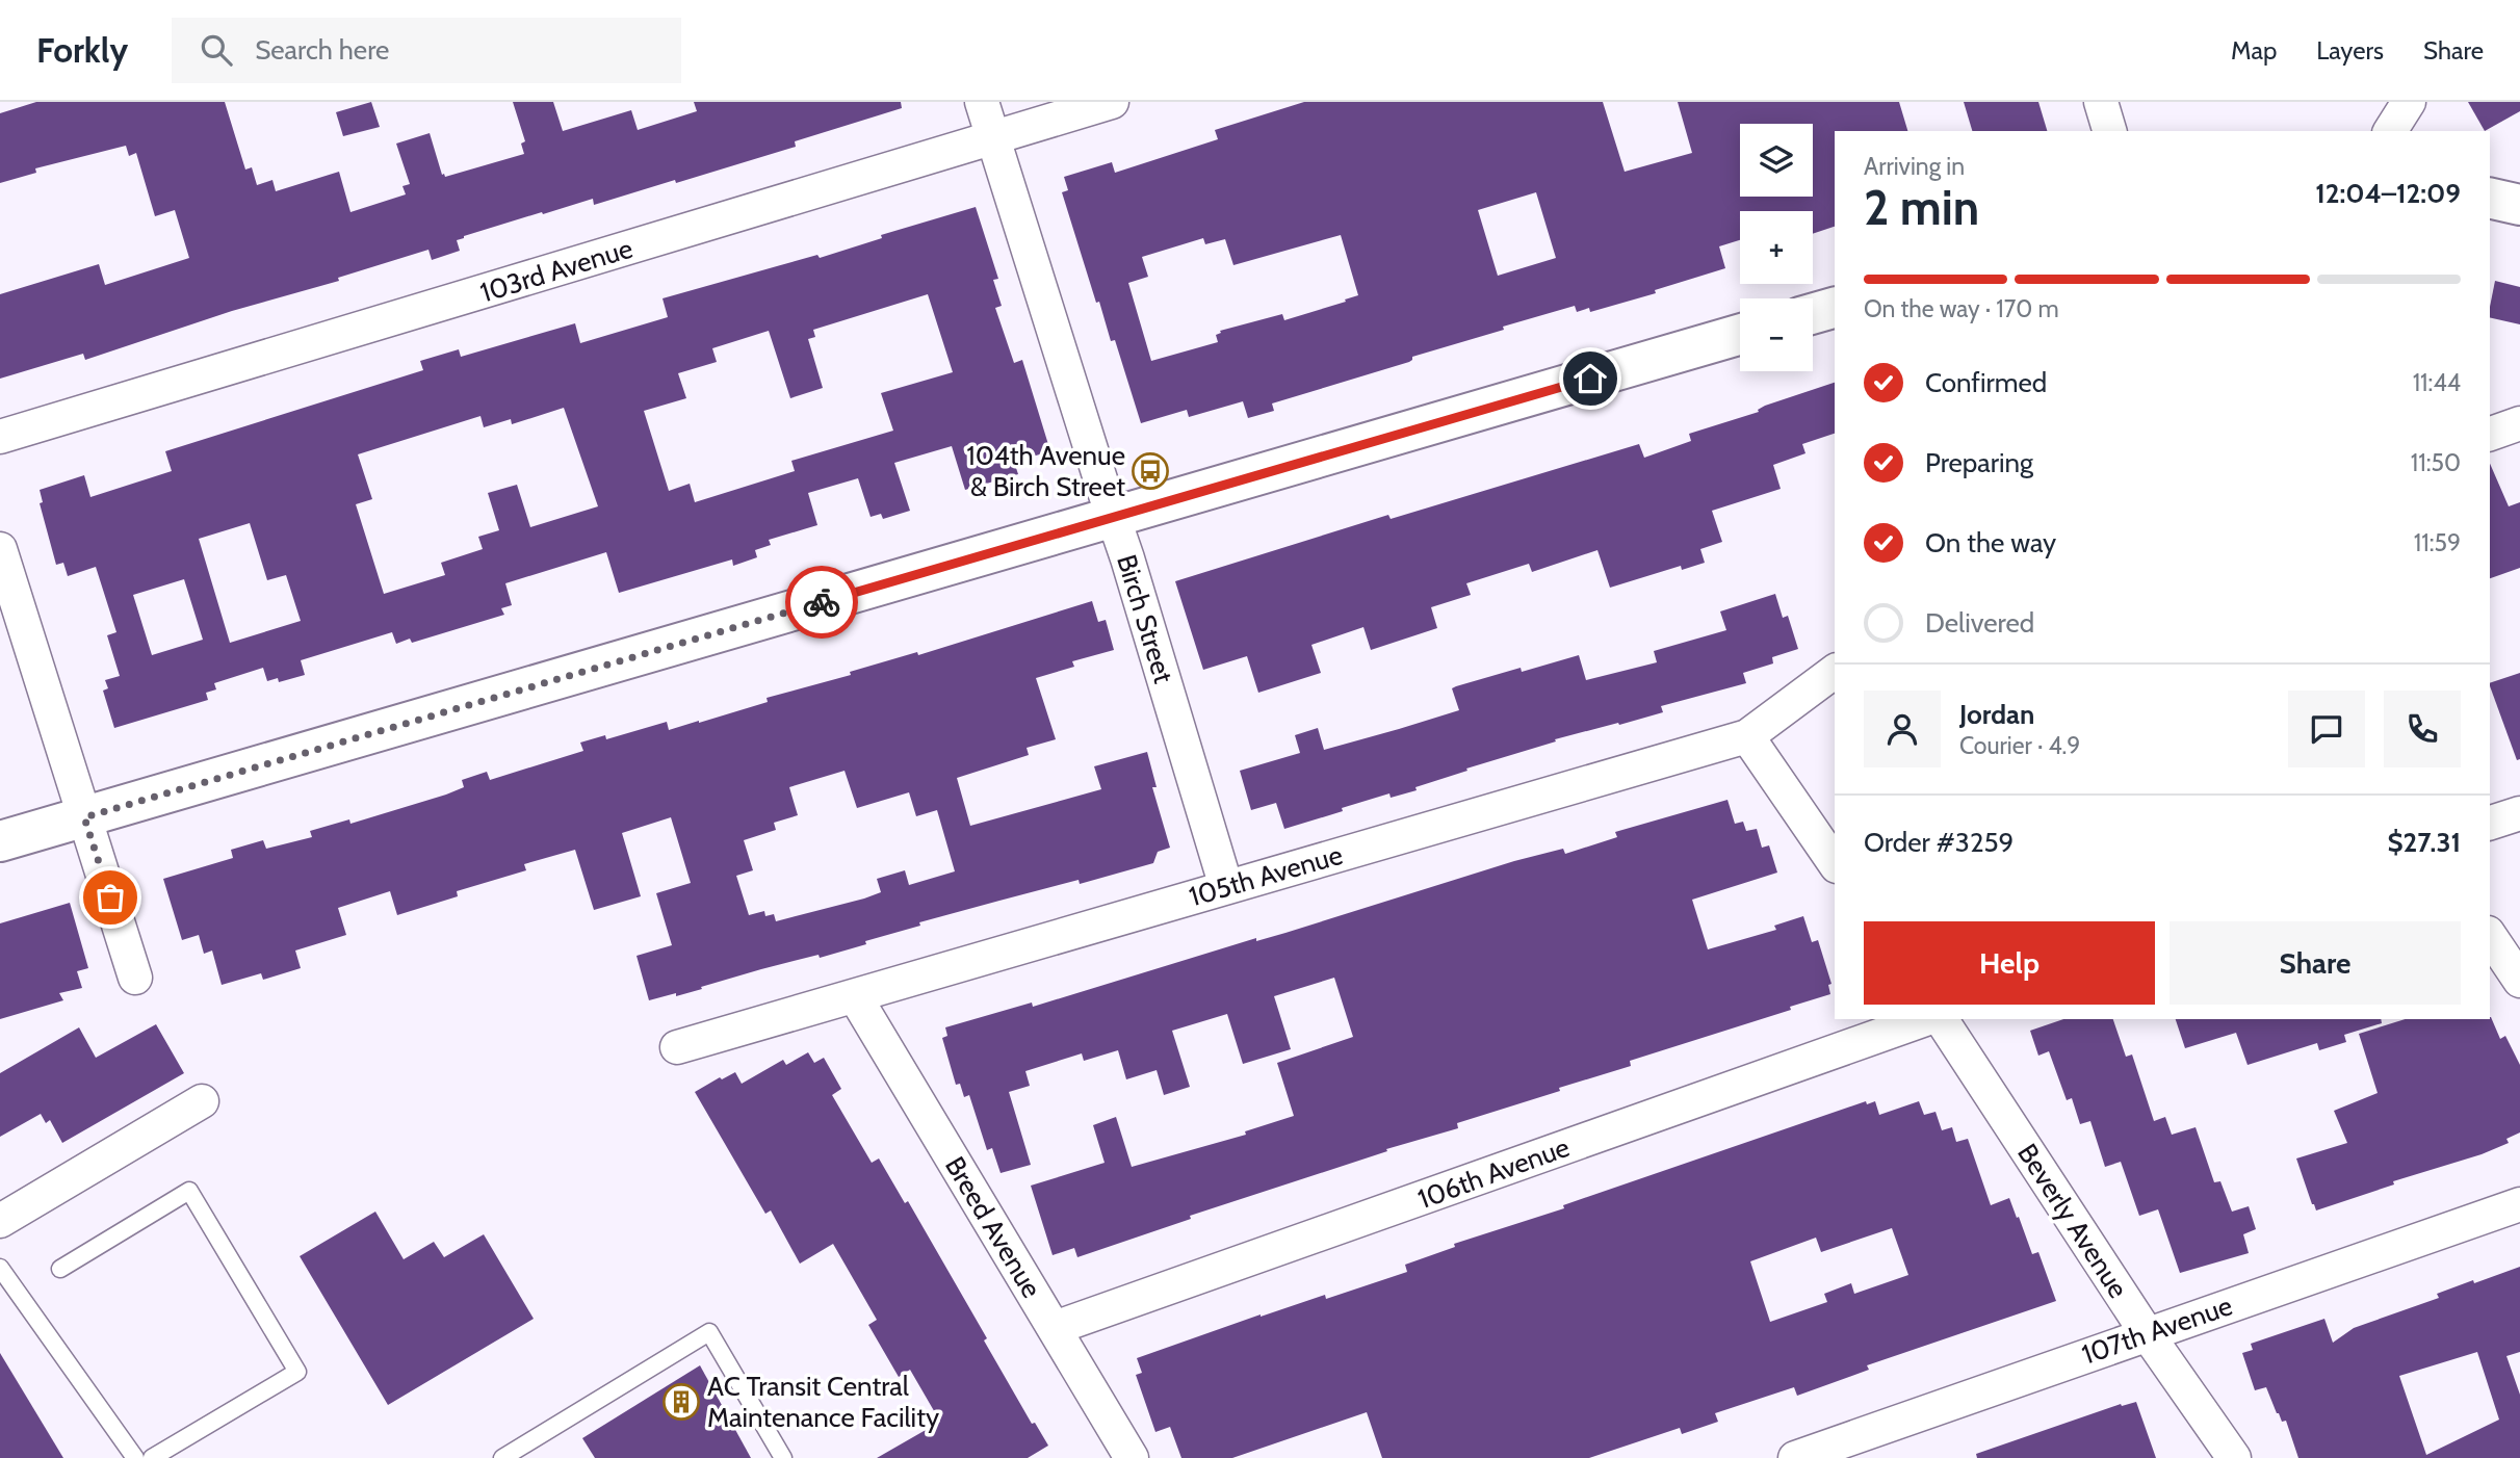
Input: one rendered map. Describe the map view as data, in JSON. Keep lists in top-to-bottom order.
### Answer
{
  "streets": {
    "street": [
      "103rd Avenue",
      "Birch Street",
      "105th Avenue",
      "106th Avenue",
      "Beverly Avenue",
      "Breed Avenue",
      "107th Avenue"
    ]
  },
  "crossings": [
    ["103rd Avenue", "Birch Street"],
    ["Birch Street", "105th Avenue"],
    ["105th Avenue", "Breed Avenue"],
    ["106th Avenue", "Breed Avenue"],
    ["Beverly Avenue", "107th Avenue"]
  ],
  "places": {
    "bus stop": ["104th Avenue & Birch Street"],
    "building": ["AC Transit Central Maintenance Facility"]
  },
  "page": {
    "header": "Forkly",
    "search": "Search here",
    "nav": ["Map", "Layers", "Share"],
    "map_buttons": ["+", "−"],
    "heading": ["2 min", "Arriving in", "12:04–12:09"],
    "panel": [
      "Jordan",
      "Courier · 4.9",
      "Order #3259",
      "$27.31"
    ],
    "bar": "On the way · 170 m",
    "list": [
      ["Confirmed", "11:44"],
      ["Preparing", "11:50"],
      ["On the way", "11:59"],
      "Delivered"
    ],
    "buttons": ["Help", "Share"]
  }
}
